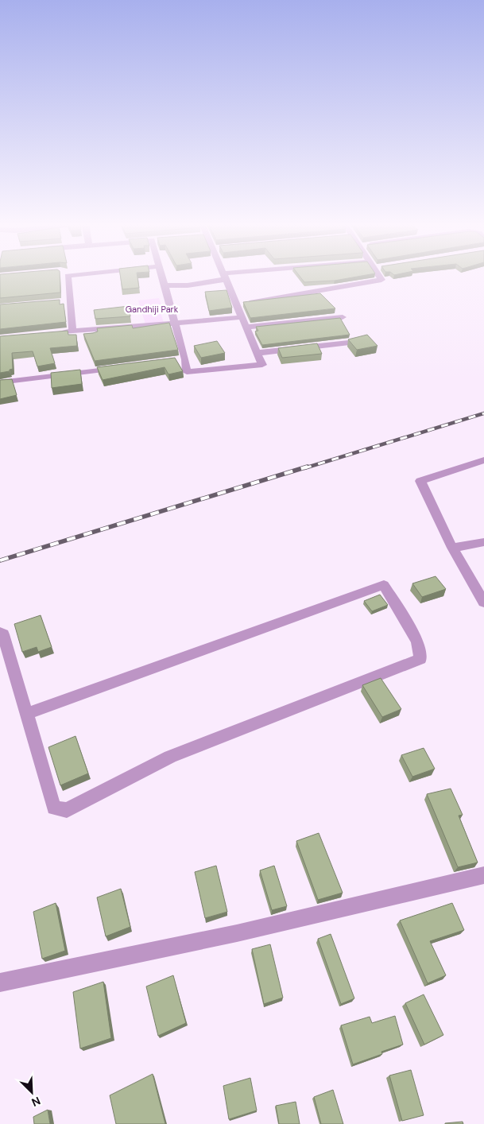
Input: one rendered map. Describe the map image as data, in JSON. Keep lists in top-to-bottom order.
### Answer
{
  "parks": ["Gandhiji Park"],
  "north": "bottom right"
}
